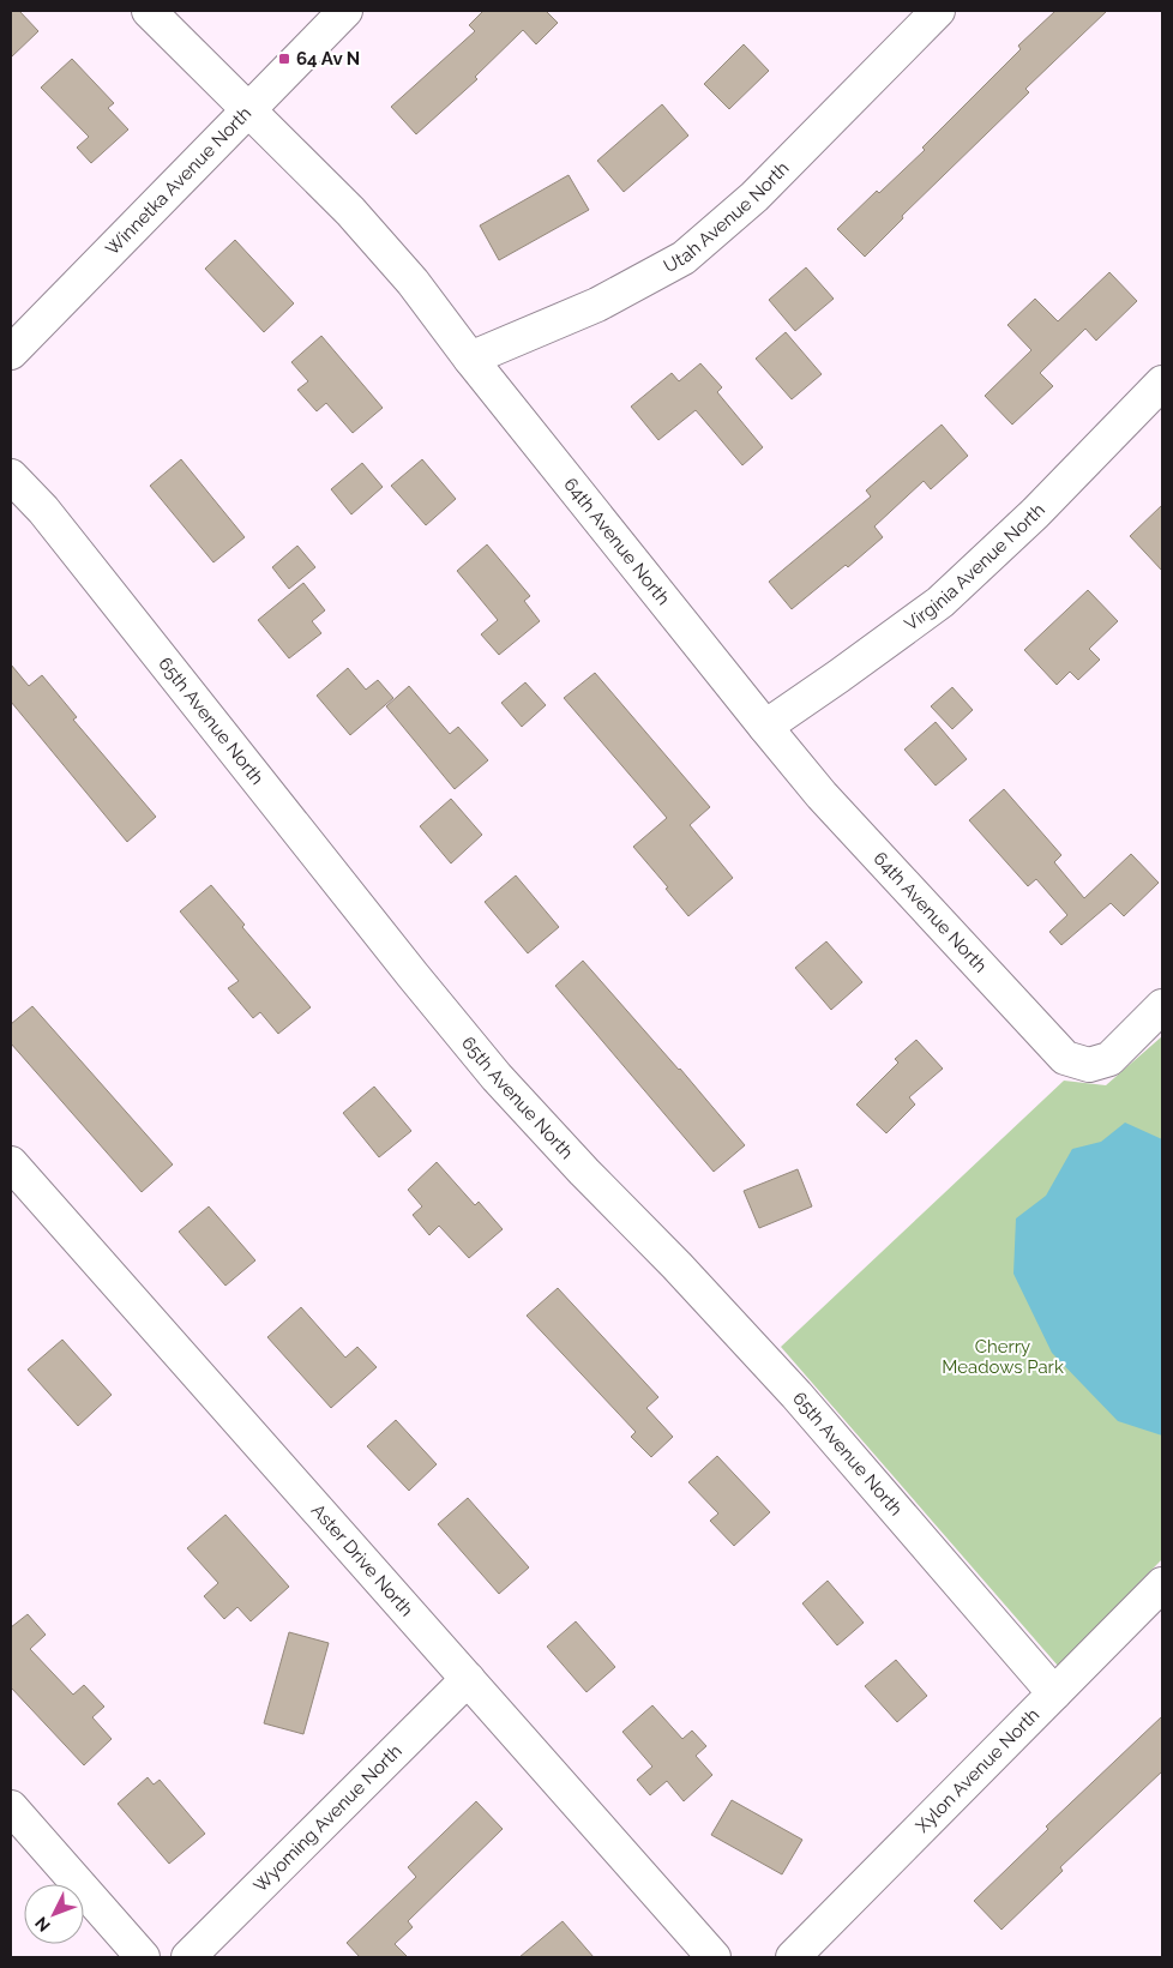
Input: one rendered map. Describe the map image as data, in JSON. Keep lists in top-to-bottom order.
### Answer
{
  "streets": {
    "street": [
      "Winnetka Avenue North",
      "Utah Avenue North",
      "64th Avenue North",
      "Virginia Avenue North",
      "65th Avenue North",
      "Aster Drive North",
      "Xylon Avenue North",
      "Wyoming Avenue North"
    ]
  },
  "crossings": [
    ["Winnetka Avenue North", "64th Avenue North"],
    ["Utah Avenue North", "64th Avenue North"],
    ["64th Avenue North", "Virginia Avenue North"],
    ["65th Avenue North", "Xylon Avenue North"],
    ["Aster Drive North", "Wyoming Avenue North"]
  ],
  "parks": ["Cherry Meadows Park"],
  "places": {
    "transit": ["64 Av N"]
  },
  "north": "bottom left"
}
